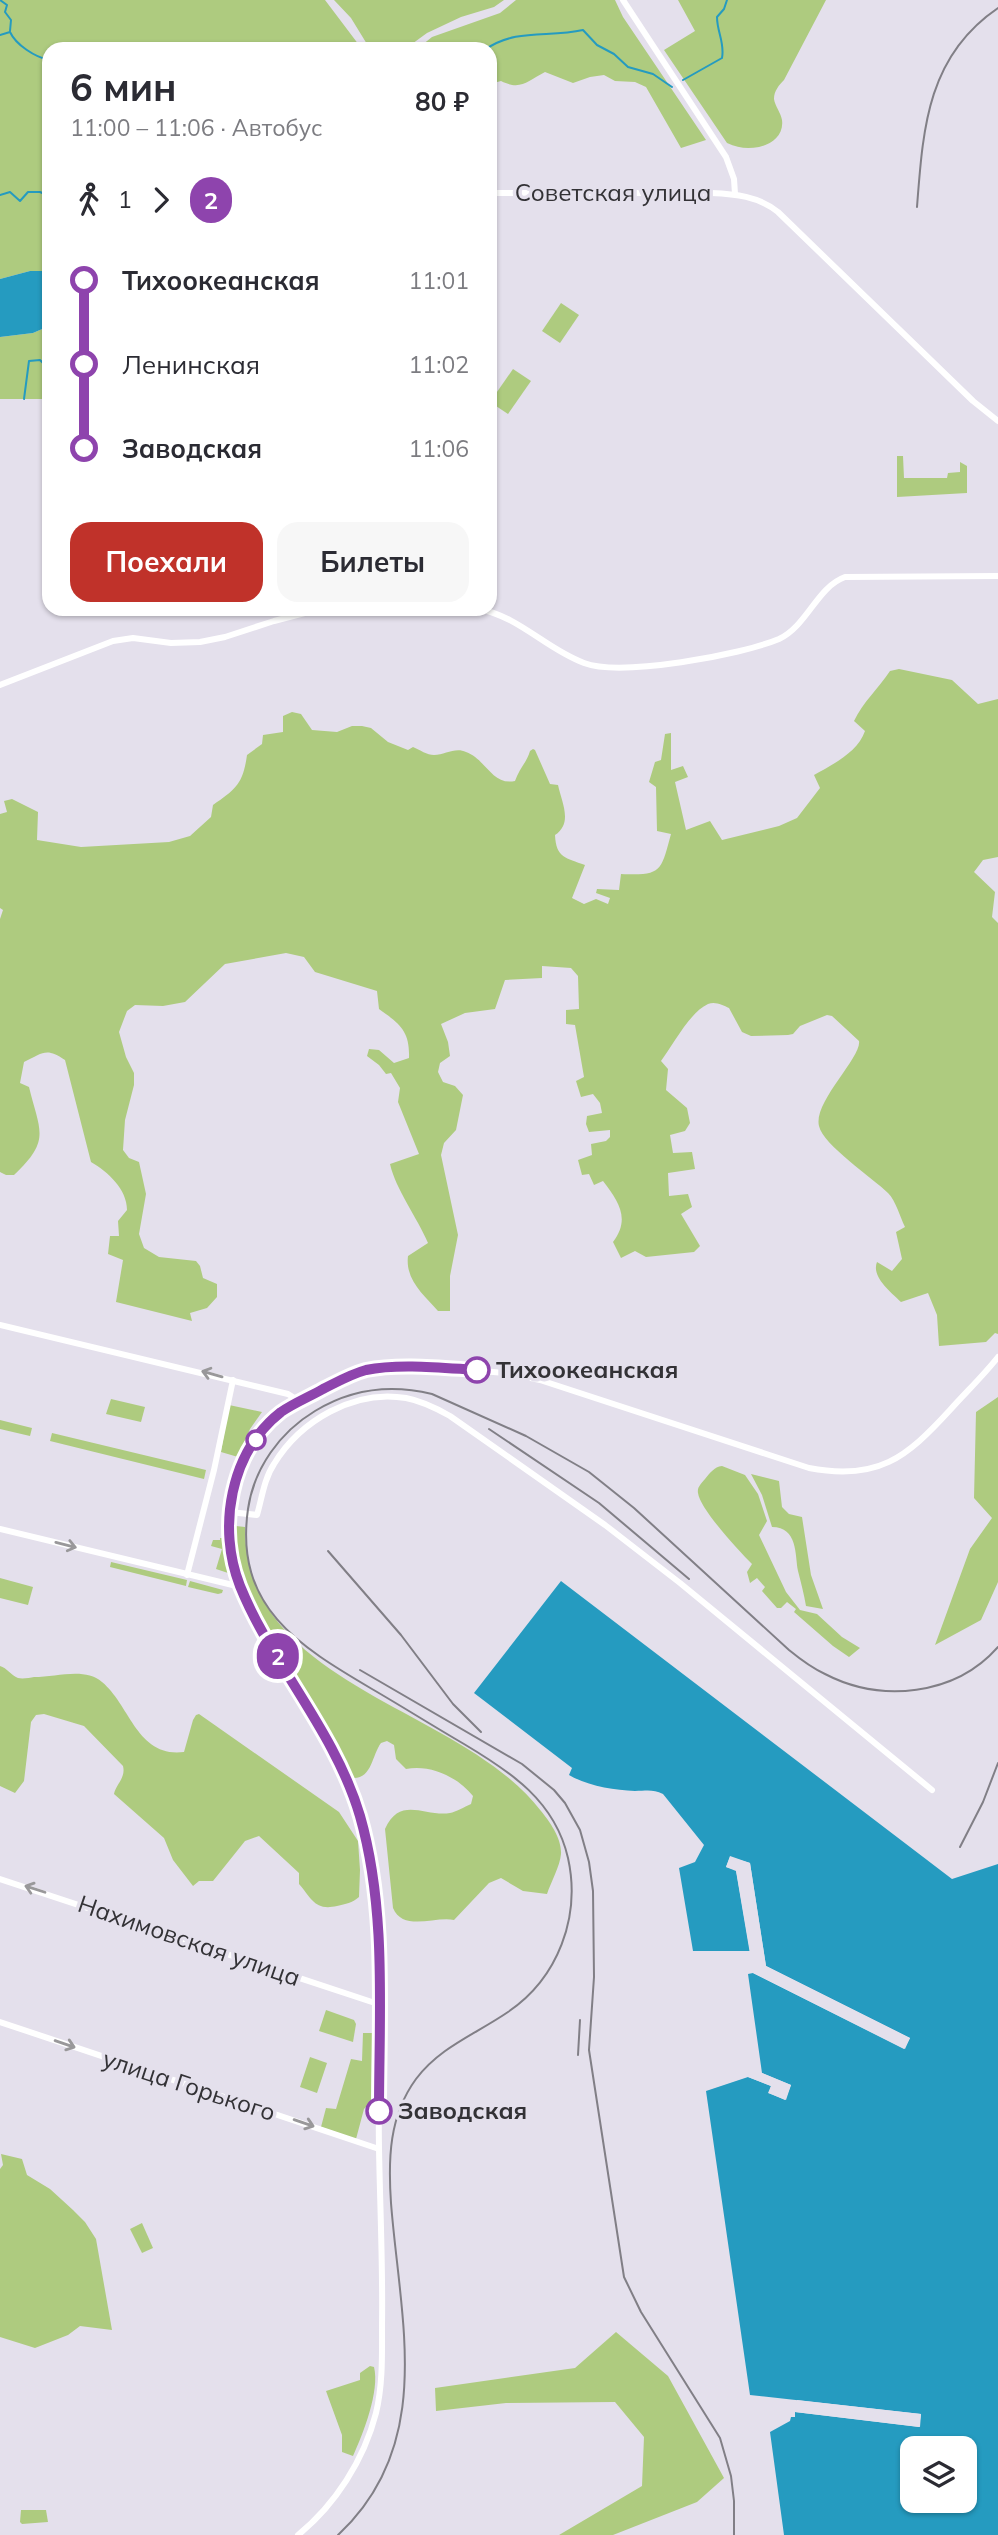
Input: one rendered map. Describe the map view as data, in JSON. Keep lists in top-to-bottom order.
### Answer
{
  "streets": {
    "main road": ["Советская улица", "Нахимовская улица", "улица Горького"]
  },
  "one_way": ["Нахимовская улица", "улица Горького"],
  "places": ["Тихоокеанская", "Заводская"],
  "lines": ["bus line 2"],
  "page": {
    "on_map": "2",
    "heading": ["6 мин", "11:00 – 11:06 · Автобус", "80 ₽"],
    "legs": ["1", "2"],
    "list": [
      {
        "name": "Тихоокеанская",
        "value": "11:01"
      },
      {
        "name": "Ленинская",
        "value": "11:02"
      },
      {
        "name": "Заводская",
        "value": "11:06"
      }
    ],
    "buttons": ["Поехали", "Билеты"]
  }
}
